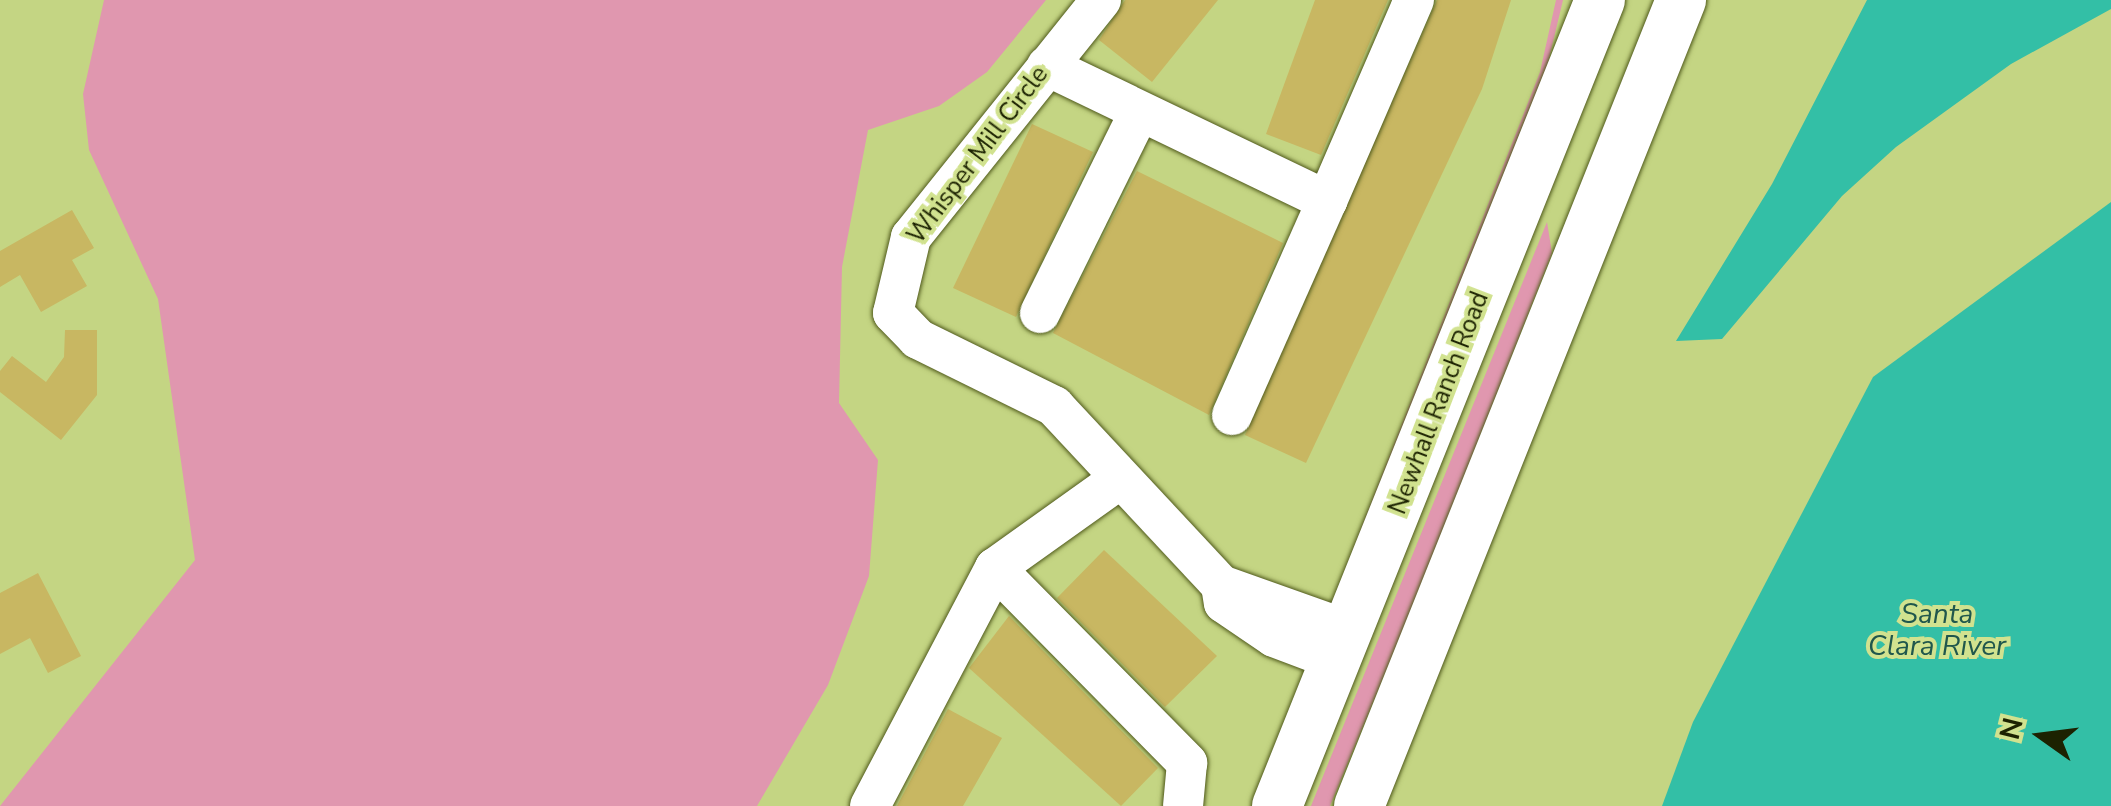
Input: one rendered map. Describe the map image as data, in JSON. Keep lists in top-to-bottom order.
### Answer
{
  "streets": {
    "main road": ["Newhall Ranch Road"],
    "street": ["Whisper Mill Circle"]
  },
  "crossings": [
    ["Whisper Mill Circle", "Newhall Ranch Road"]
  ],
  "water": ["Santa Clara River"],
  "north": "left"
}
